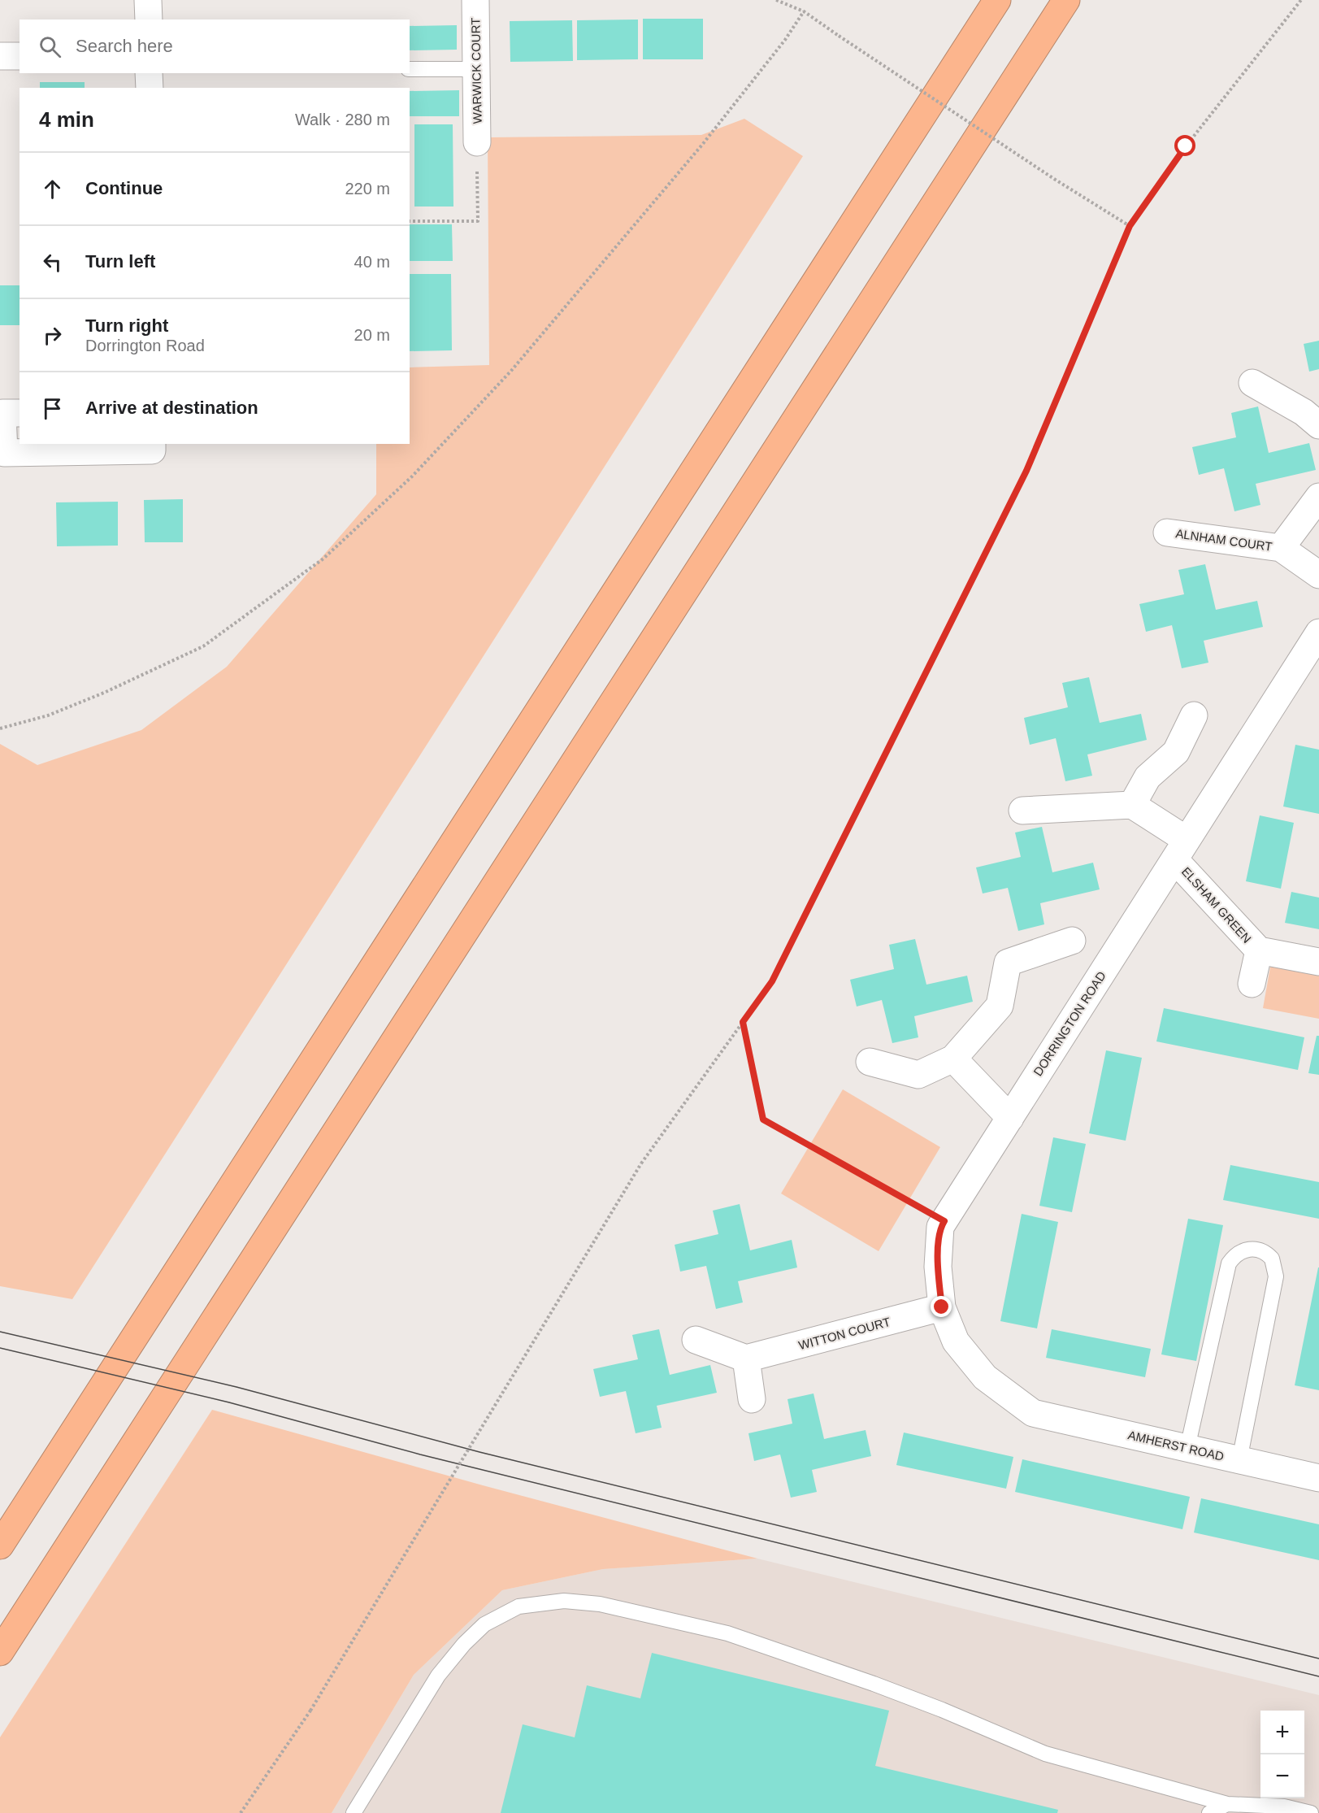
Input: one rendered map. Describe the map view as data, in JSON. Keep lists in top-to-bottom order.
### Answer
{
  "streets": {
    "street": [
      "WARWICK COURT",
      "ALNHAM COURT",
      "ELSHAM GREEN",
      "DORRINGTON ROAD",
      "WITTON COURT",
      "AMHERST ROAD"
    ]
  },
  "crossings": [
    ["ELSHAM GREEN", "DORRINGTON ROAD"],
    ["DORRINGTON ROAD", "WITTON COURT"],
    ["DORRINGTON ROAD", "AMHERST ROAD"]
  ],
  "page": {
    "search": "Search here",
    "heading": ["4 min", "Walk · 280 m"],
    "list": [
      ["Continue", "220 m"],
      ["Turn left", "40 m"],
      ["Turn right", "Dorrington Road", "20 m"],
      "Arrive at destination"
    ],
    "map_buttons": ["+", "−"]
  }
}
